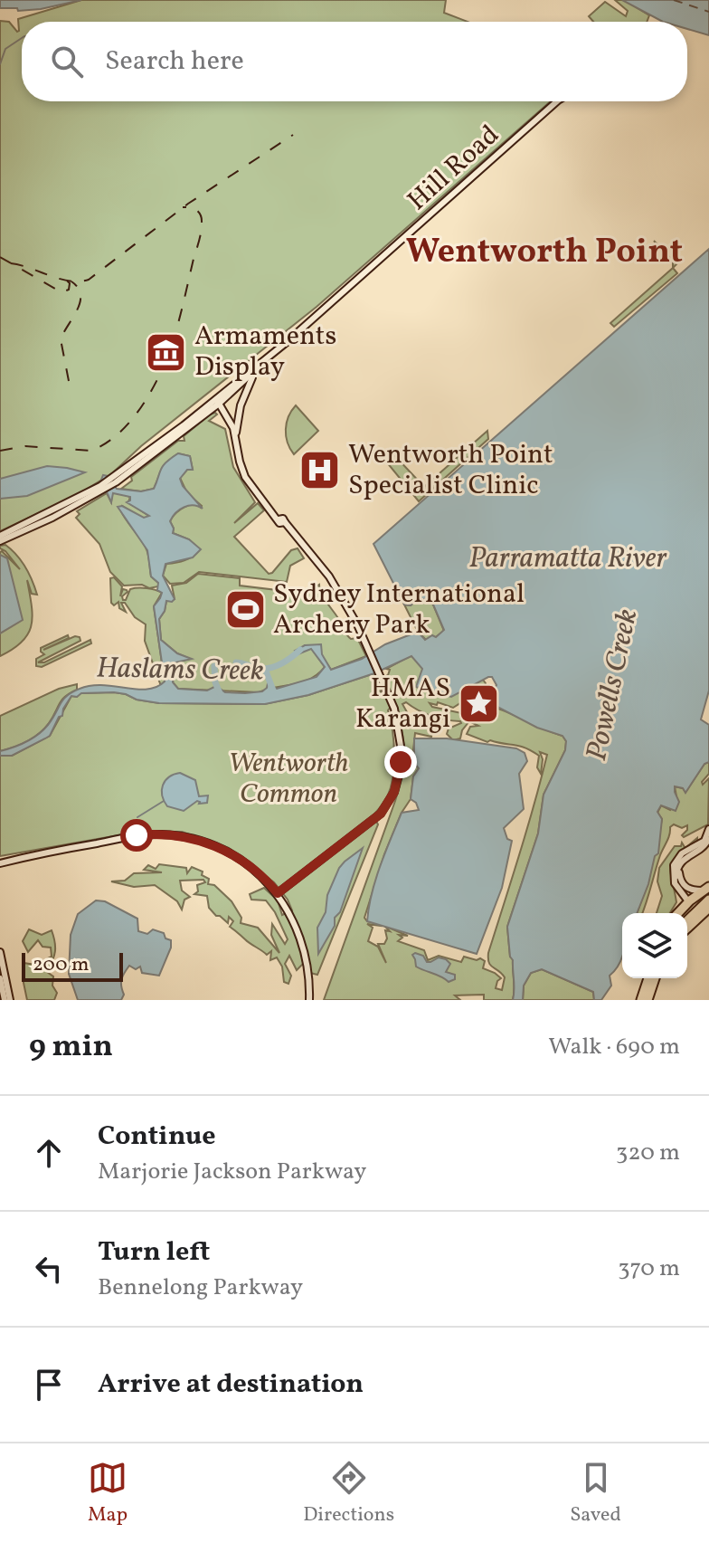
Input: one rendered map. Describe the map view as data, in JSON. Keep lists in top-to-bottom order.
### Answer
{
  "streets": {
    "street": ["Hill Road"]
  },
  "districts": ["Wentworth Point"],
  "water": ["Parramatta River", "Haslams Creek", "Powells Creek"],
  "parks": ["Wentworth Common"],
  "places": {
    "museum": ["Armaments Display"],
    "hospital": ["Wentworth Point Specialist Clinic"],
    "sports": ["Sydney International Archery Park"],
    "place": ["HMAS Karangi"]
  },
  "scale_bar": "200 m",
  "page": {
    "search": "Search here",
    "scale": "200 m",
    "heading": ["9 min", "Walk · 690 m"],
    "list": [
      ["Continue", "Marjorie Jackson Parkway", "320 m"],
      ["Turn left", "Bennelong Parkway", "370 m"],
      "Arrive at destination"
    ],
    "nav": ["Map", "Directions", "Saved"]
  }
}
